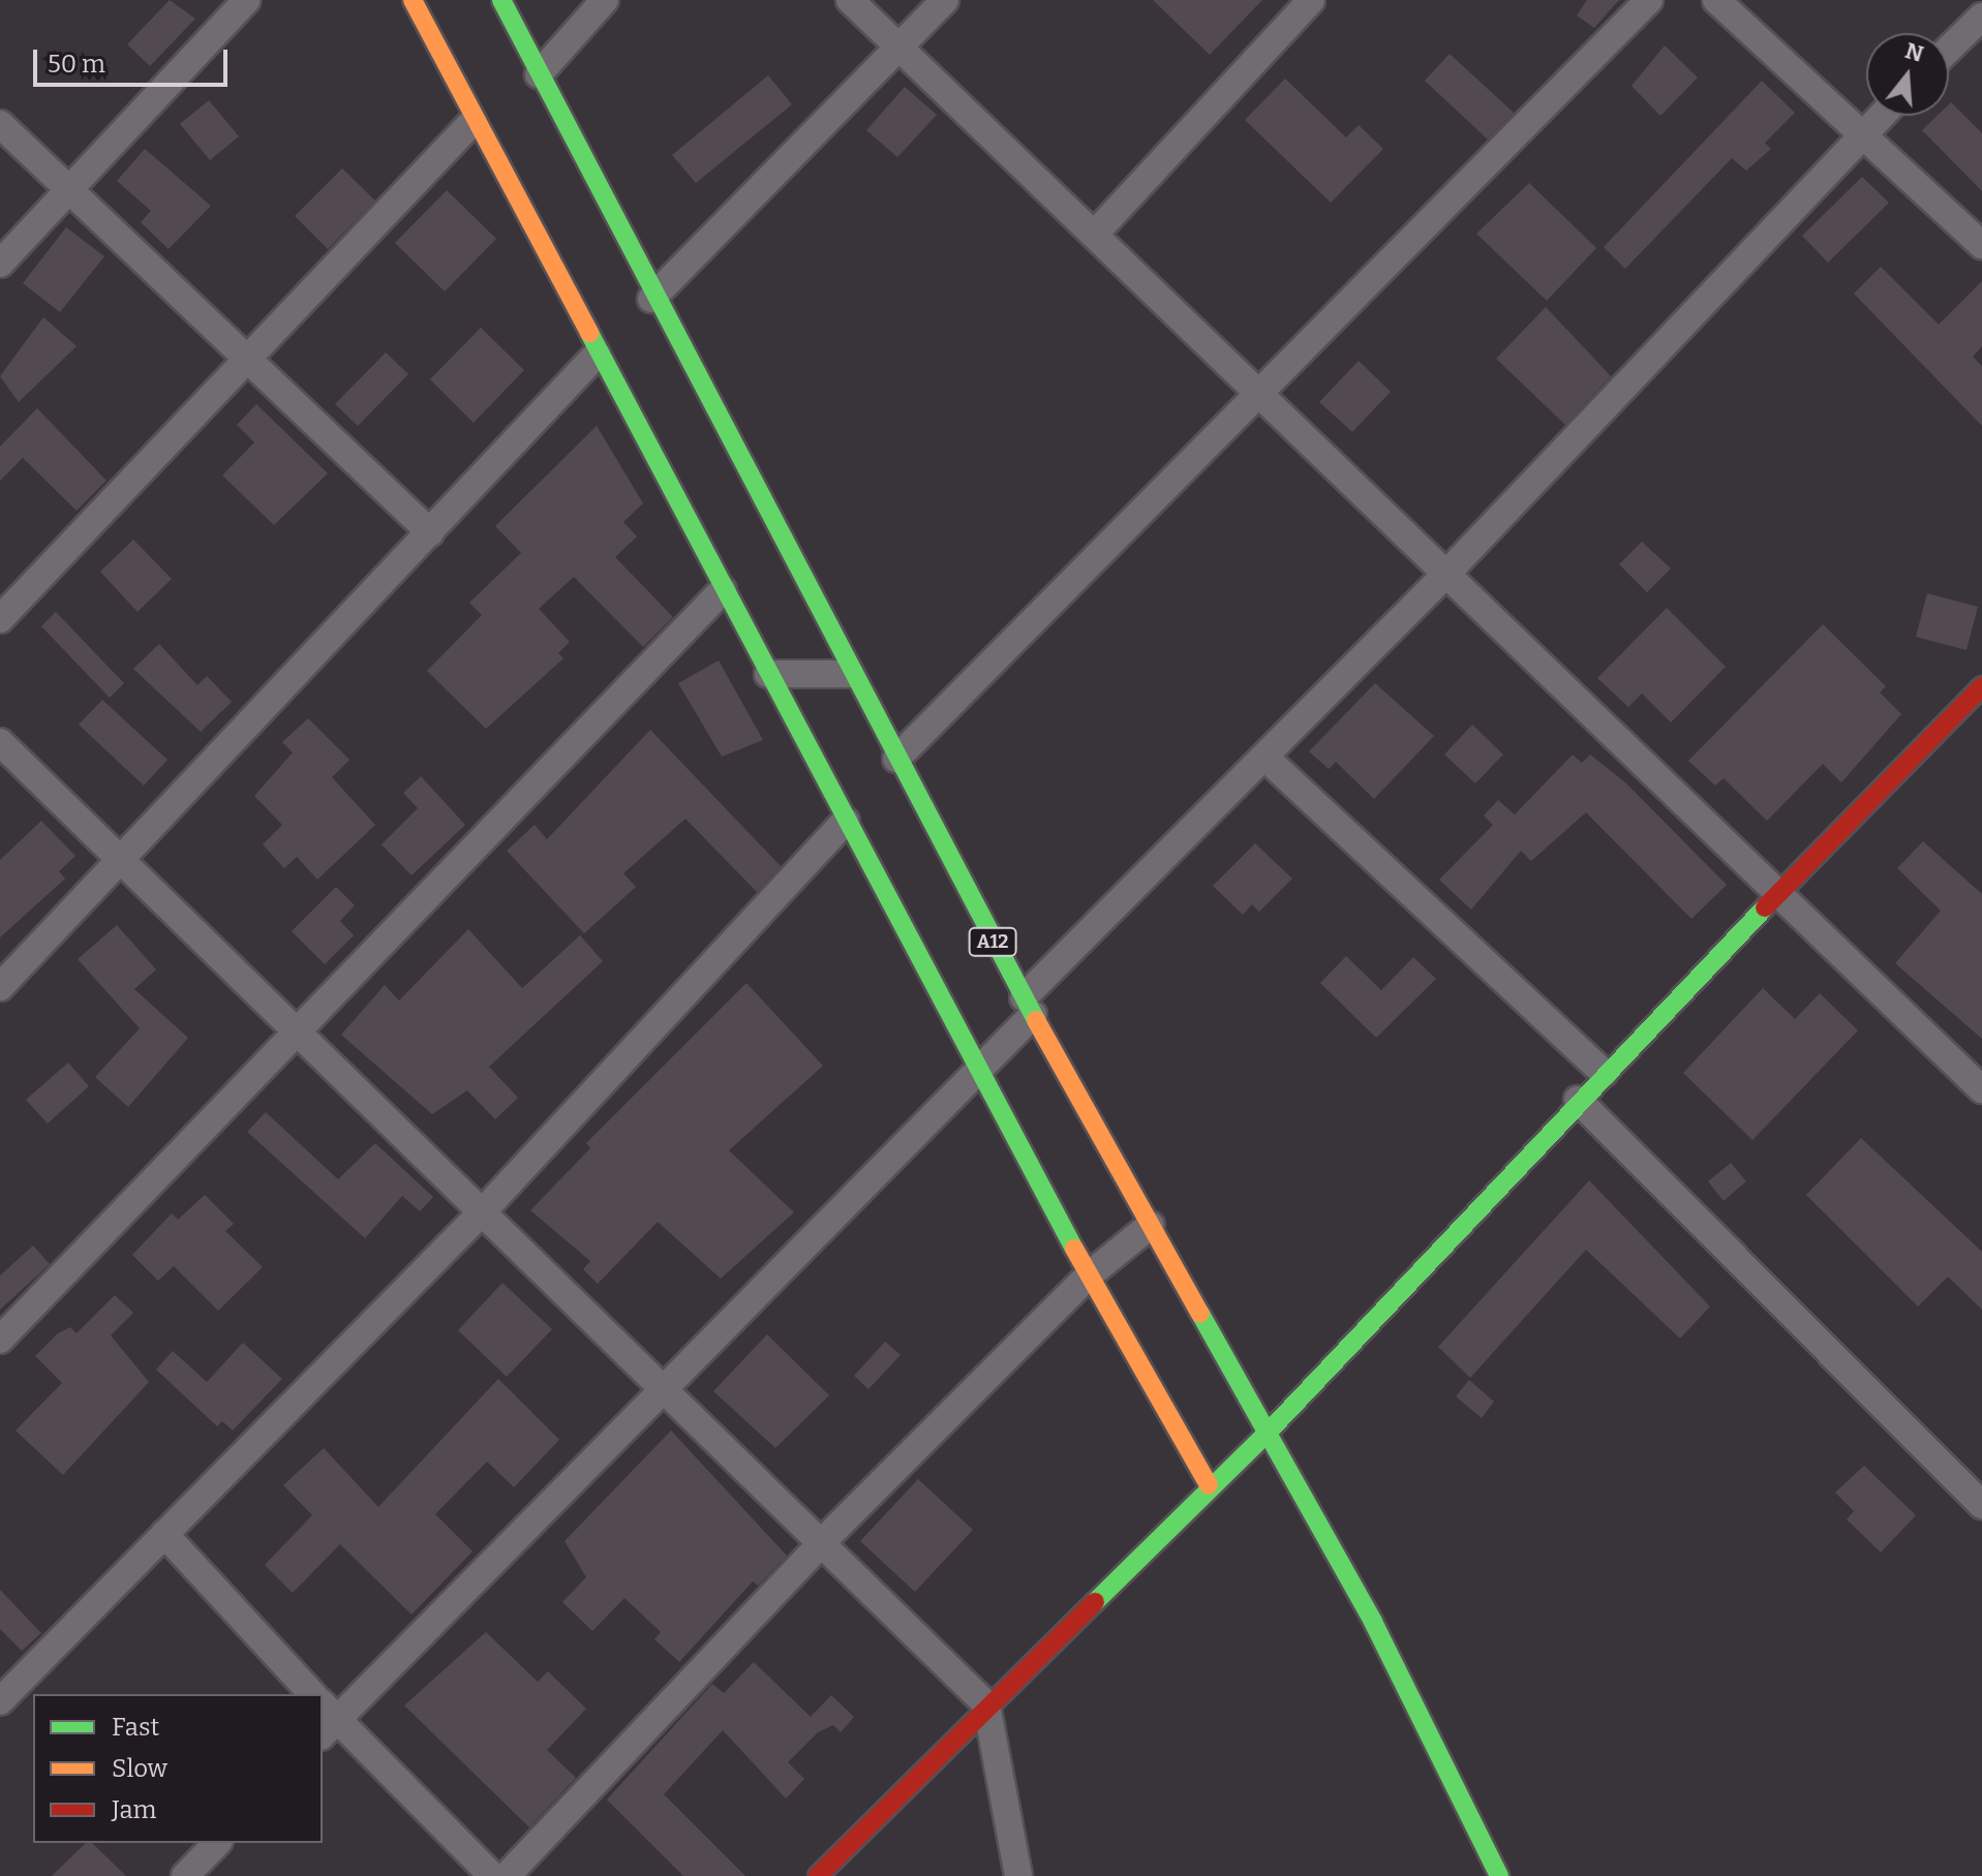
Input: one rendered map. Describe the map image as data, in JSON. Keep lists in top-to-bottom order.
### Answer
{
  "streets": {
    "street": ["A12"]
  },
  "legend": ["Fast", "Slow", "Jam"],
  "scale_bar": "50 m",
  "north": "top"
}
